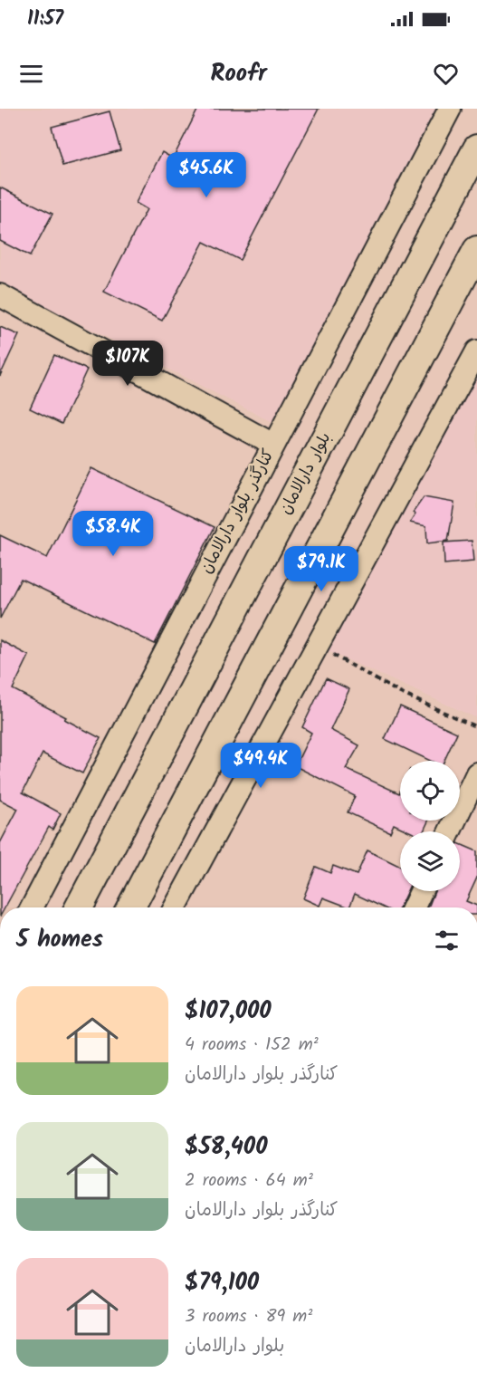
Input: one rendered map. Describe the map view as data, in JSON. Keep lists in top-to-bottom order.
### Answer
{
  "streets": {
    "main road": ["بلوار دارالامان"],
    "street": ["کنارگذر بلوار دارالامان"]
  },
  "page": {
    "status": "11:57",
    "header": "Roofr",
    "price": [
      "$45.6K",
      "$107K",
      "$58.4K",
      "$79.1K",
      "$49.4K"
    ],
    "heading": "5 homes",
    "list": [
      {
        "name": "$107,000",
        "note": "4 rooms · 152 m² · کنارگذر بلوار دارالامان"
      },
      {
        "name": "$58,400",
        "note": "2 rooms · 64 m² · کنارگذر بلوار دارالامان"
      },
      {
        "name": "$79,100",
        "note": "3 rooms · 89 m² · بلوار دارالامان"
      }
    ]
  }
}
